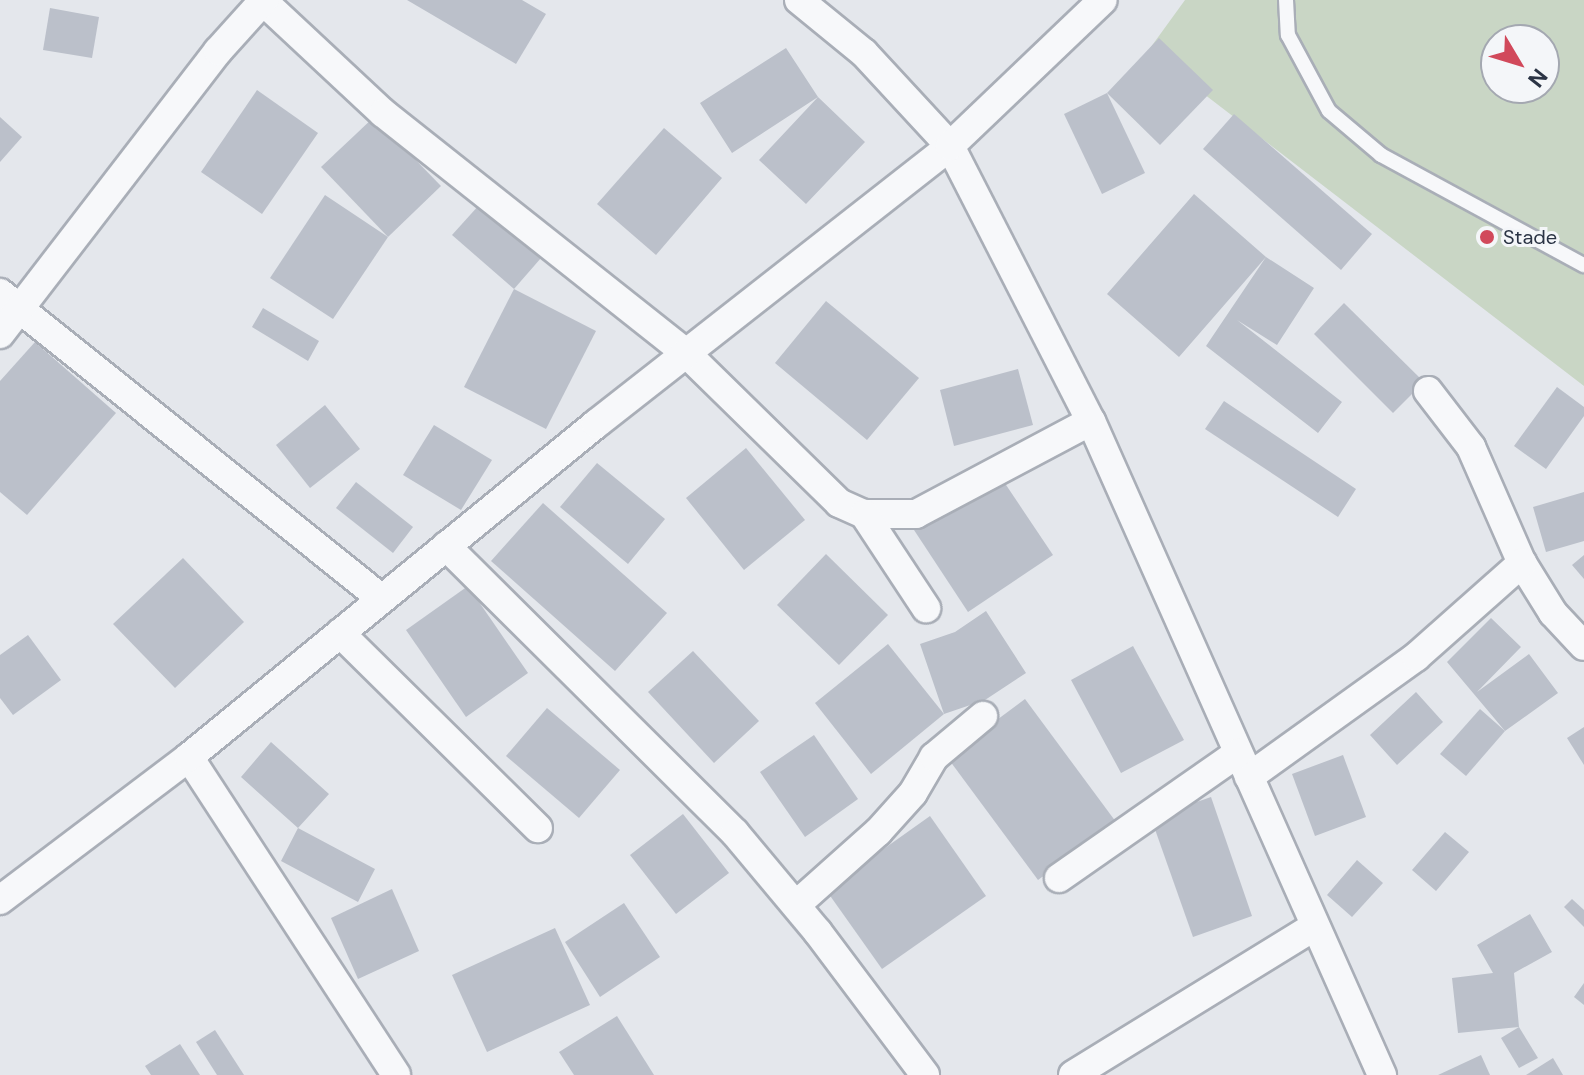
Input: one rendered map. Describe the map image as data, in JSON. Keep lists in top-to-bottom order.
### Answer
{
  "places": ["Stade"],
  "north": "bottom right"
}
